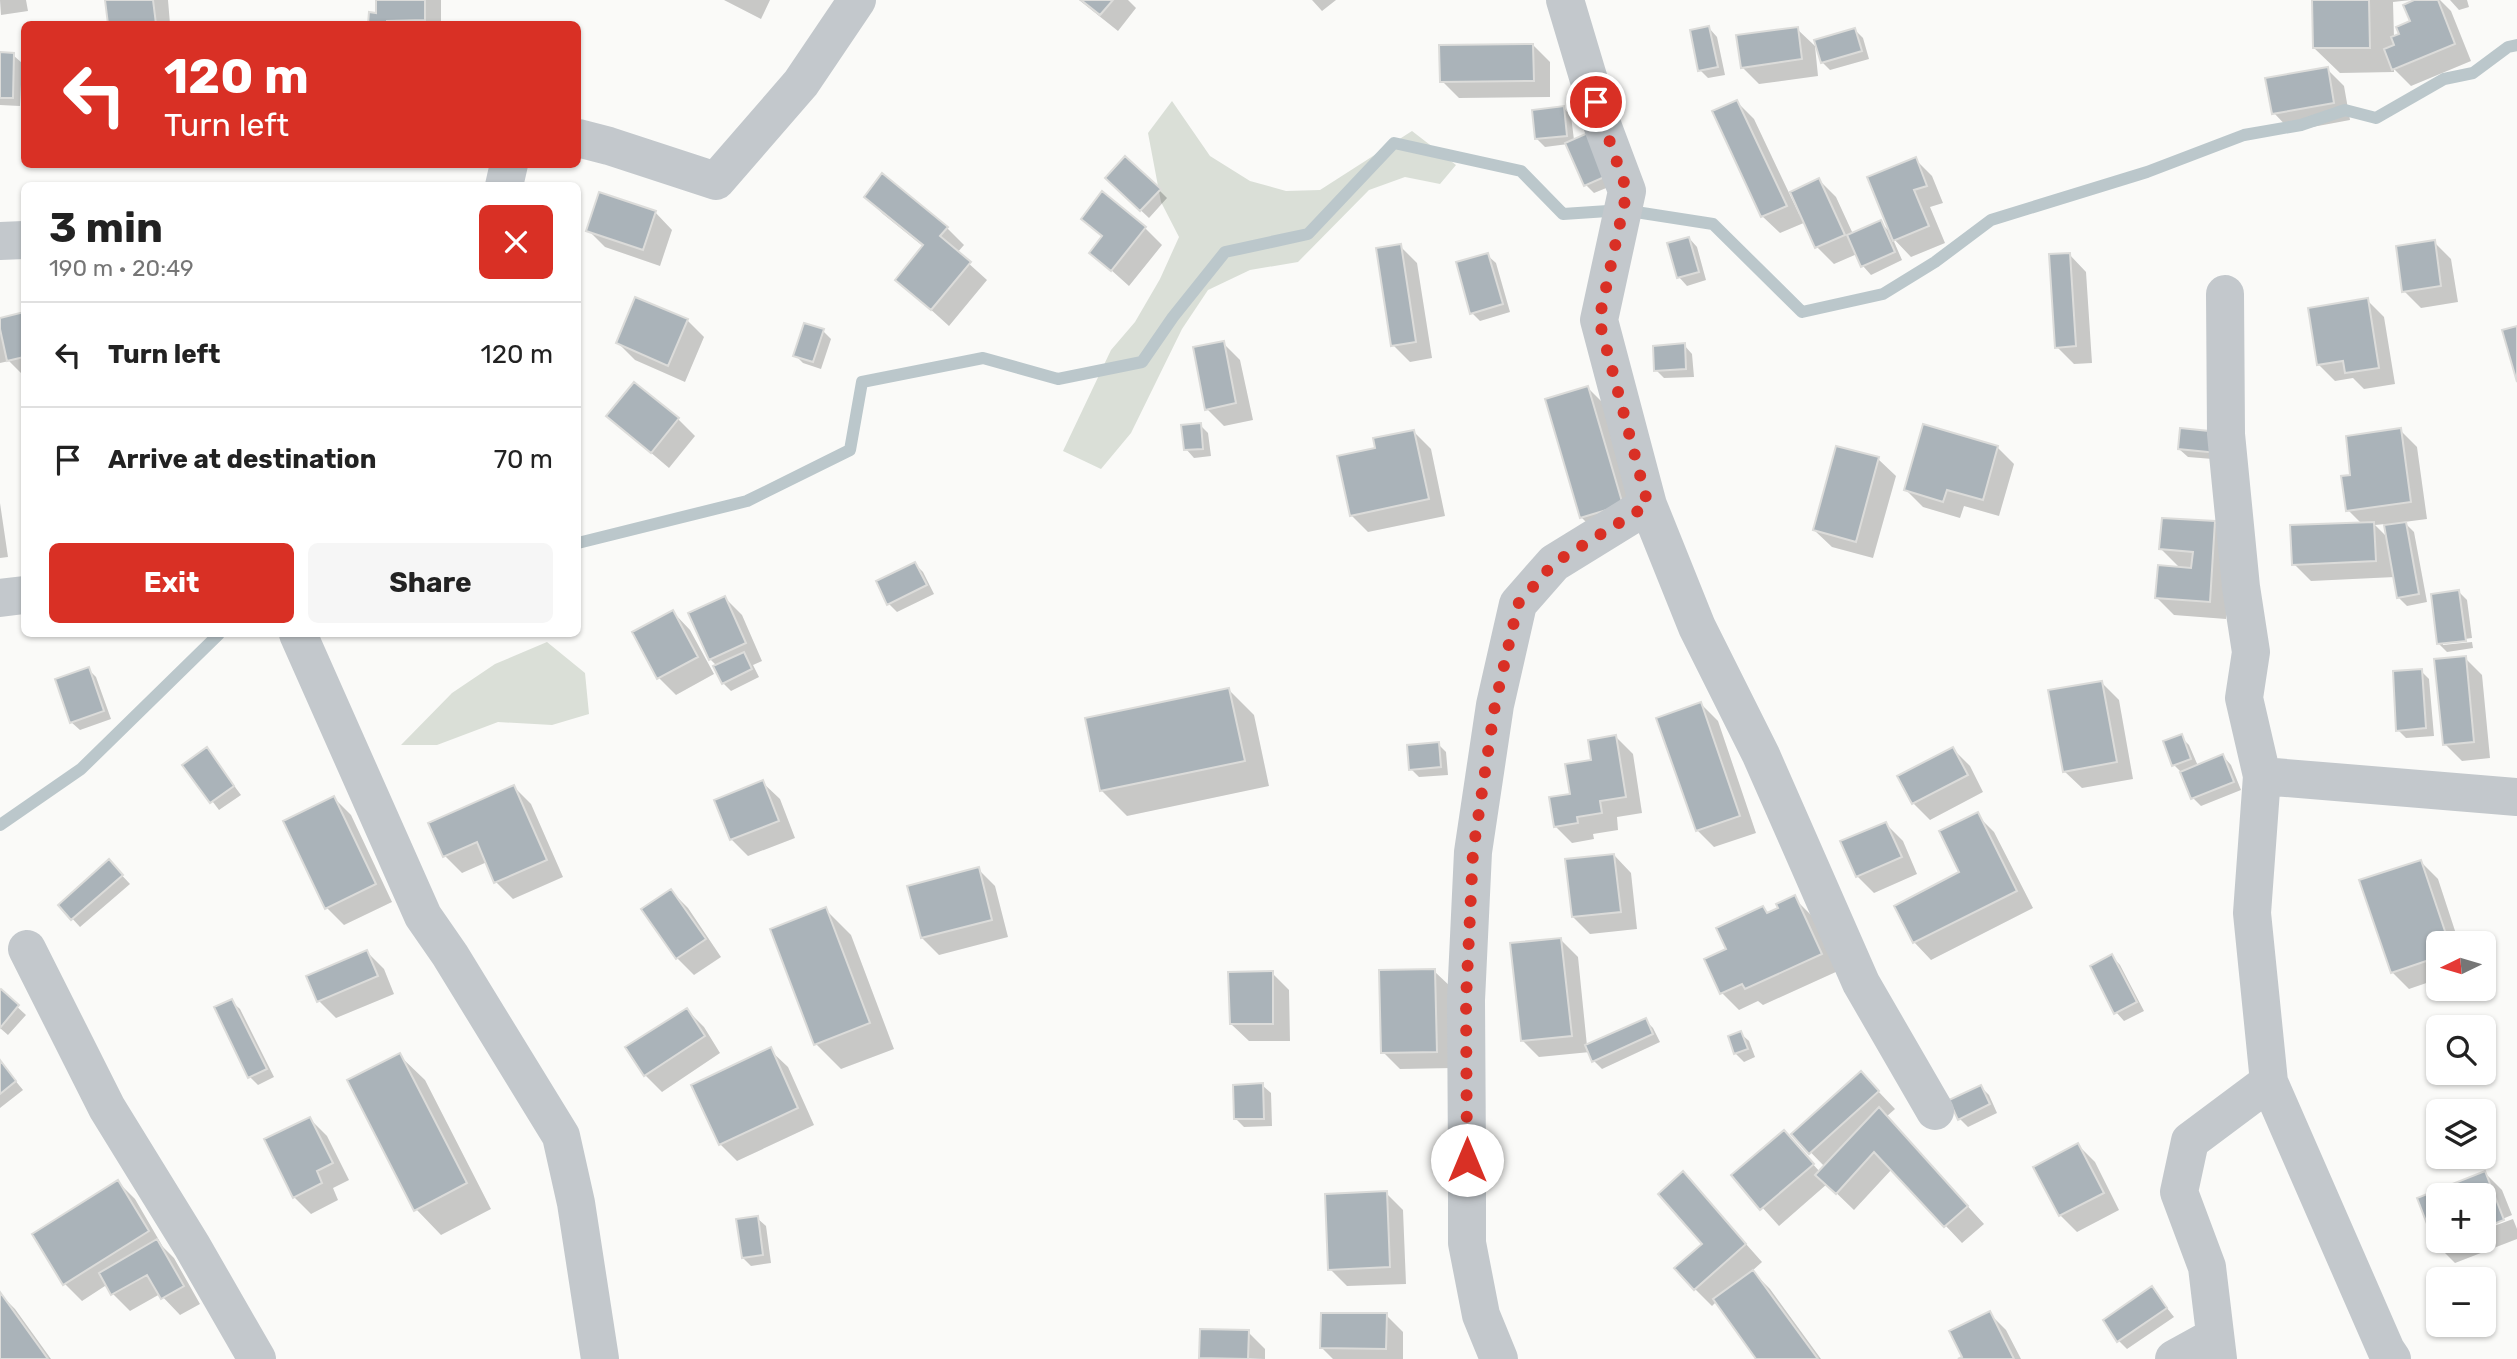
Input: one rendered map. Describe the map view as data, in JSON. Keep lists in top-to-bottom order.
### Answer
{
  "north": "left",
  "page": {
    "turn": ["120 m", "Turn left"],
    "heading": ["3 min", "190 m · 20:49"],
    "list": [
      {
        "name": "Turn left",
        "value": "120 m"
      },
      {
        "name": "Arrive at destination",
        "value": "70 m"
      }
    ],
    "buttons": ["Exit", "Share"],
    "map_buttons": ["+", "−"]
  }
}
